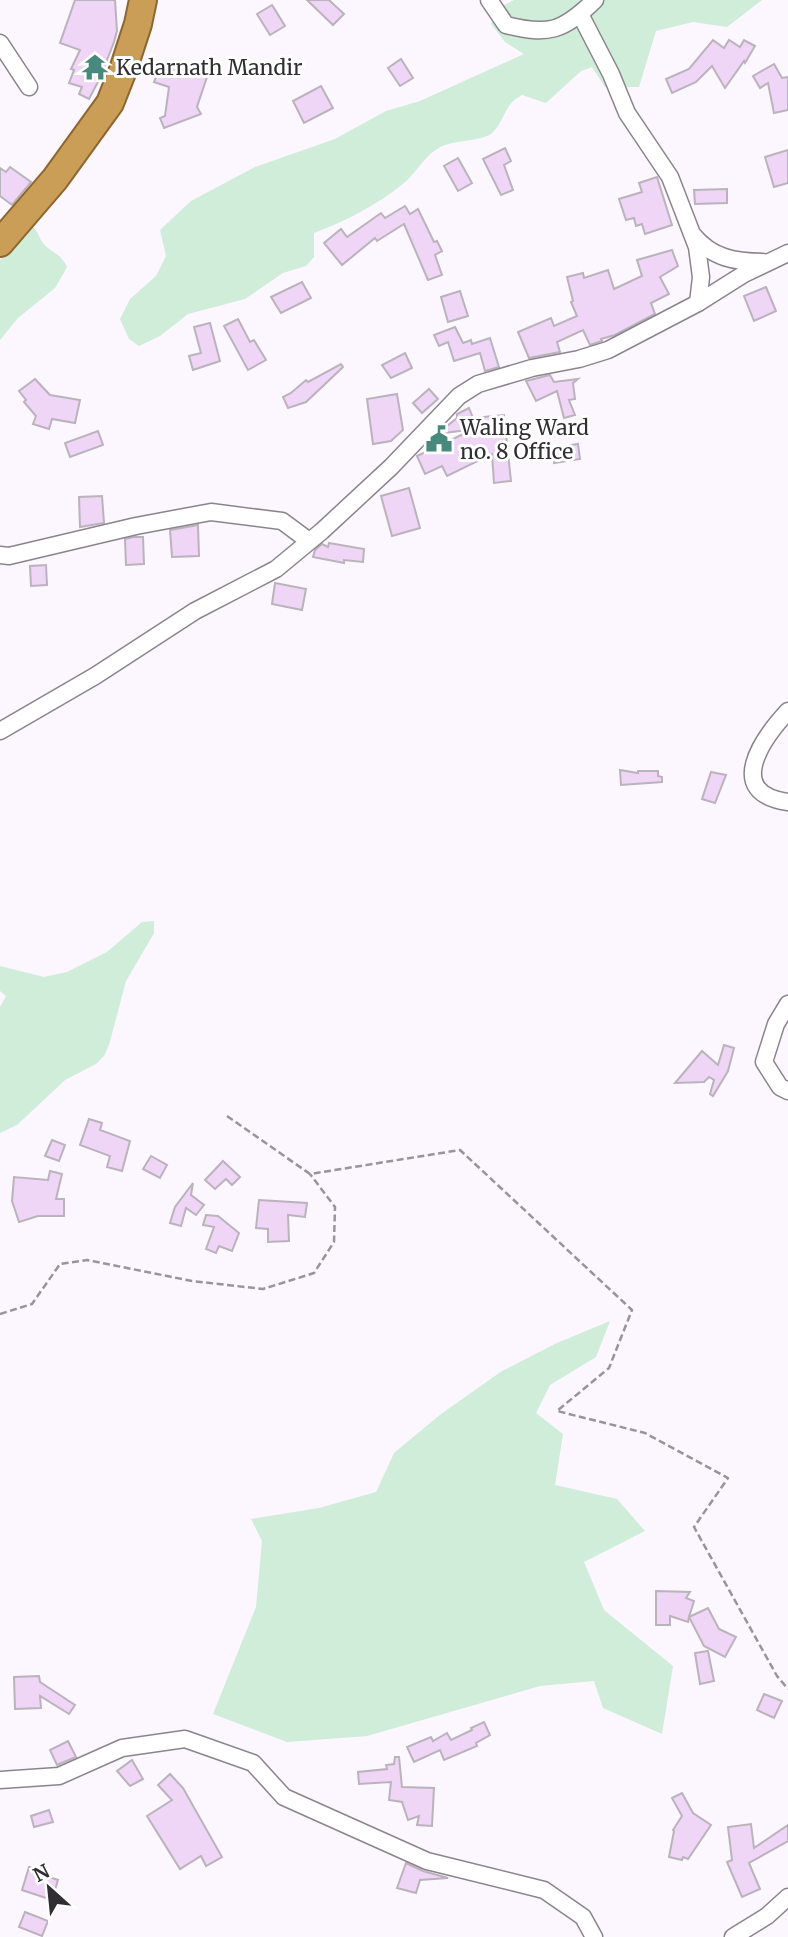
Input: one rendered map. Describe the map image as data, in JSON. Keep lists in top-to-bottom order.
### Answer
{
  "places": {
    "temple": ["Kedarnath Mandir"],
    "public building": ["Waling Ward no. 8 Office"]
  },
  "north": "top left"
}
